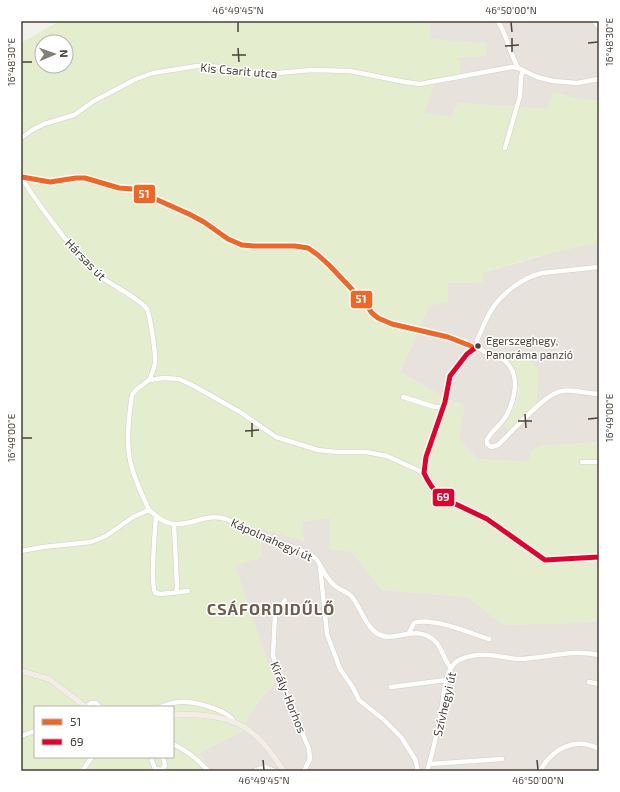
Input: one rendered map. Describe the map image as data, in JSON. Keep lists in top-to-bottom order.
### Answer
{
  "streets": {
    "street": [
      "Kis Csarit utca",
      "Hársas út",
      "Kápolnahegyi út",
      "Király-Horhos",
      "Szívhegyi út"
    ]
  },
  "districts": ["CSÁFORDIDŰLŐ"],
  "places": ["Egerszeghegy, Panoráma panzió"],
  "lines": ["transit line 51", "transit line 69"],
  "legend": ["51", "69"],
  "north": "right",
  "coordinates": [
    "46°49'45\"N",
    "46°50'00\"N",
    "16°48'30\"E",
    "16°49'00\"E"
  ]
}
